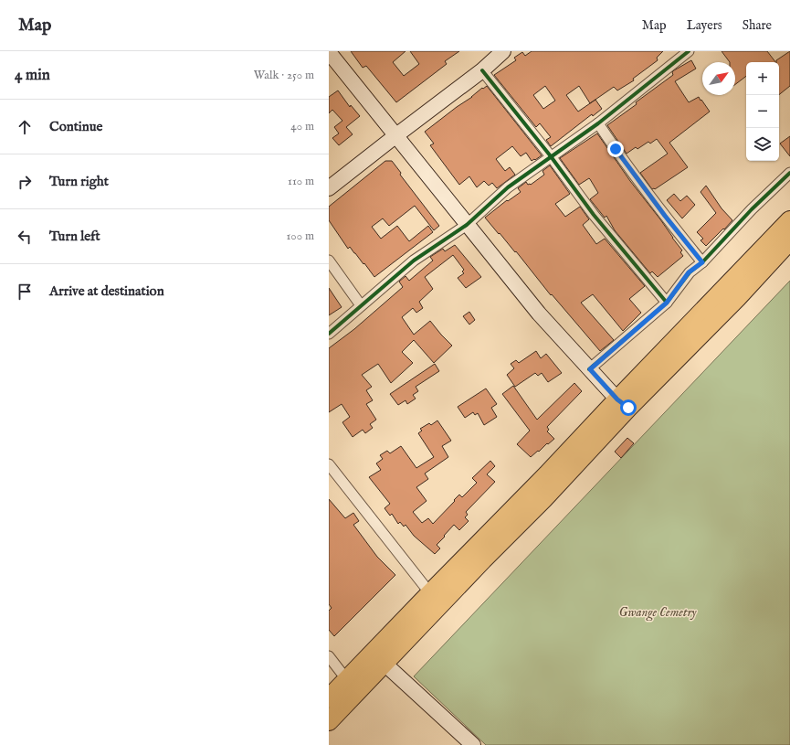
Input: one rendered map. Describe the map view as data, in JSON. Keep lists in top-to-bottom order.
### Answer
{
  "parks": ["Gwange Cemetry"],
  "north": "top right",
  "page": {
    "header": "Map",
    "nav": ["Map", "Layers", "Share"],
    "heading": ["4 min", "Walk · 250 m"],
    "map_buttons": ["+", "−"],
    "list": [
      ["Continue", "40 m"],
      ["Turn right", "110 m"],
      ["Turn left", "100 m"],
      "Arrive at destination"
    ]
  }
}
